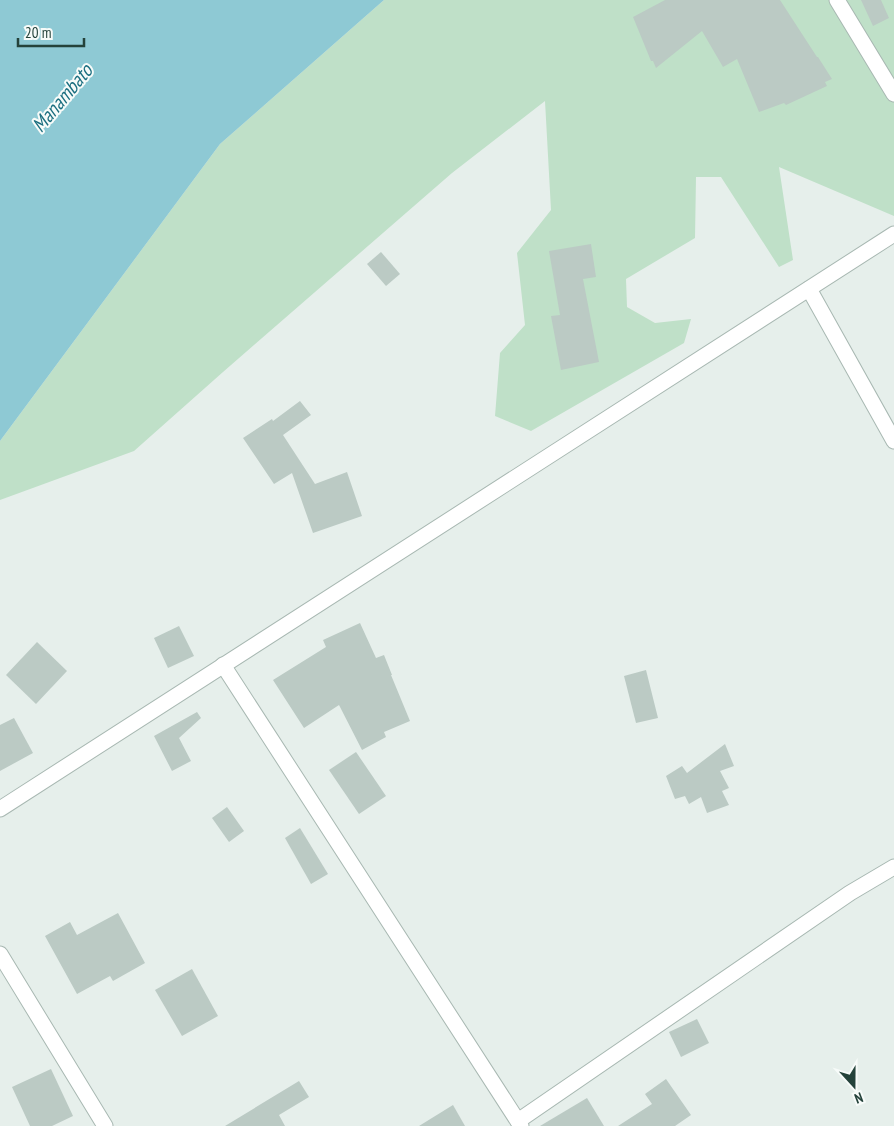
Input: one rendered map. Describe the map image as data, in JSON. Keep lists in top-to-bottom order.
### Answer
{
  "water": ["Manambato"],
  "scale_bar": "20 m",
  "north": "bottom"
}
